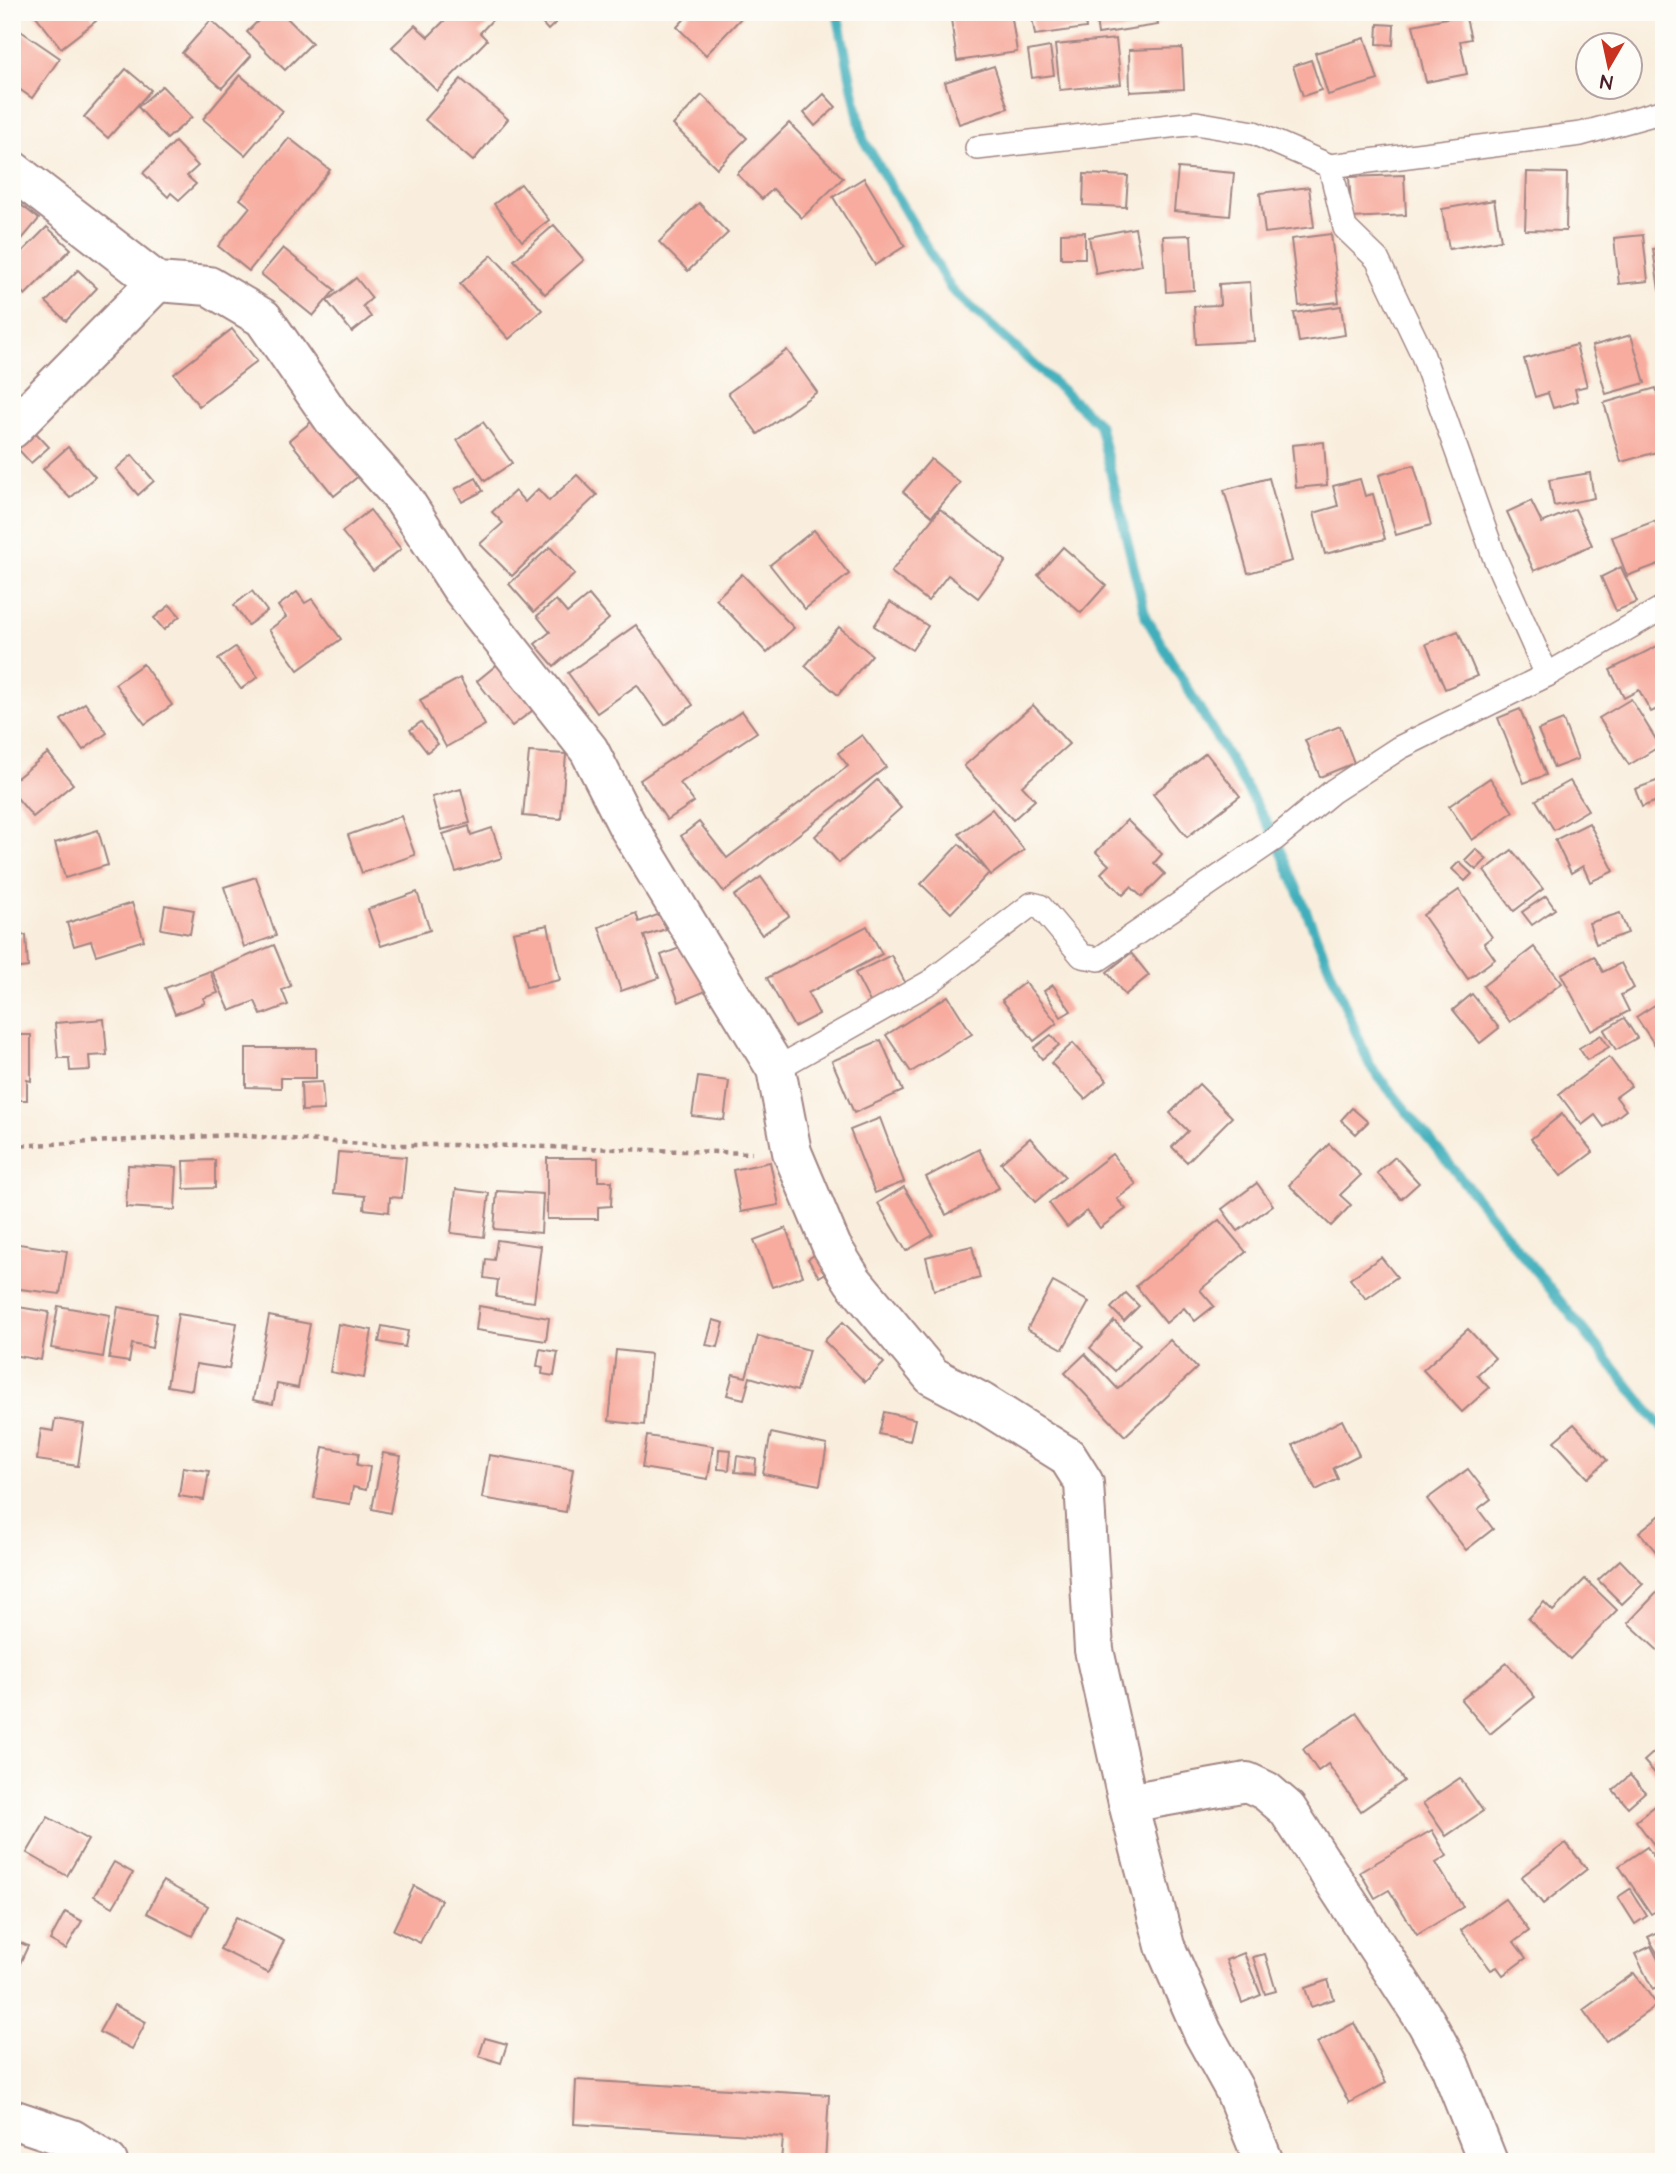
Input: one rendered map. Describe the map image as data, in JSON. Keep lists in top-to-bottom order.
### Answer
{
  "north": "bottom"
}
